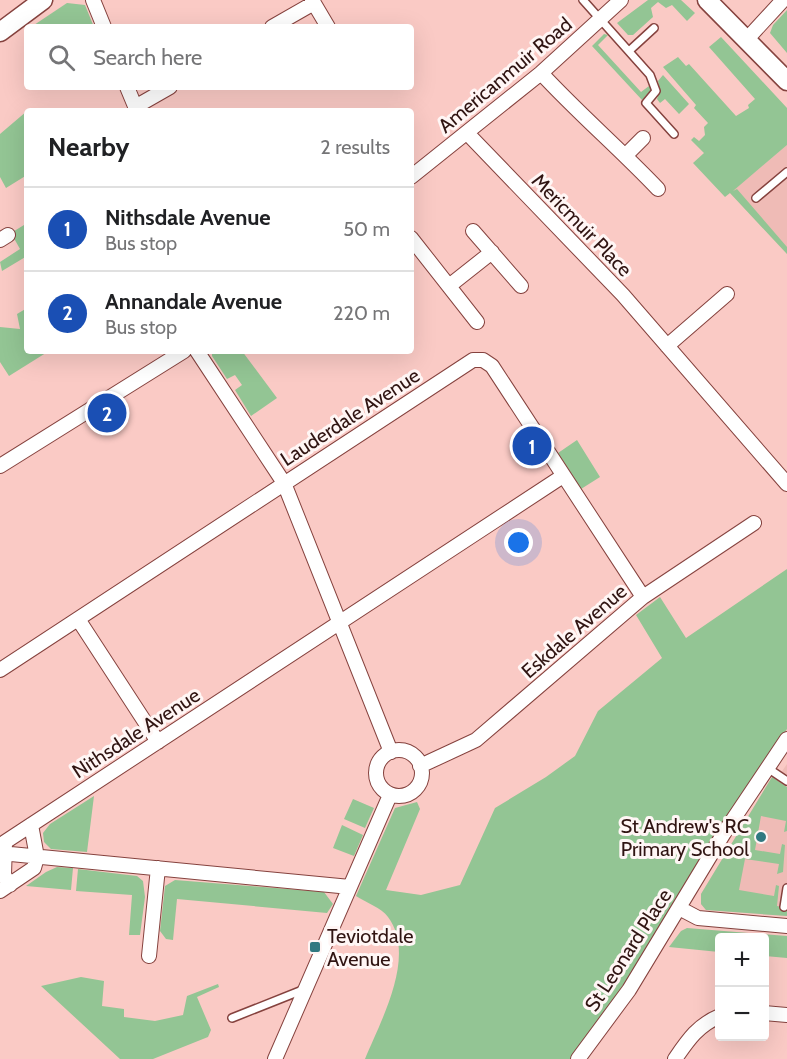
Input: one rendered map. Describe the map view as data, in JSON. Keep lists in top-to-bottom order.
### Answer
{
  "streets": {
    "street": [
      "Americanmuir Road",
      "Mericmuir Place",
      "Lauderdale Avenue",
      "Eskdale Avenue",
      "Nithsdale Avenue",
      "St Leonard Place"
    ]
  },
  "crossings": [
    ["Americanmuir Road", "Mericmuir Place"],
    ["Lauderdale Avenue", "Eskdale Avenue"],
    ["Lauderdale Avenue", "Nithsdale Avenue"]
  ],
  "places": {
    "other": ["St Andrew's RC Primary School"],
    "transit": ["Teviotdale Avenue"]
  },
  "page": {
    "search": "Search here",
    "heading": ["Nearby", "2 results"],
    "list": [
      {
        "mark": "1",
        "name": "Nithsdale Avenue",
        "note": "Bus stop",
        "value": "50 m"
      },
      {
        "mark": "2",
        "name": "Annandale Avenue",
        "note": "Bus stop",
        "value": "220 m"
      }
    ],
    "pins": ["2", "1"],
    "map_buttons": ["+", "−"]
  }
}
